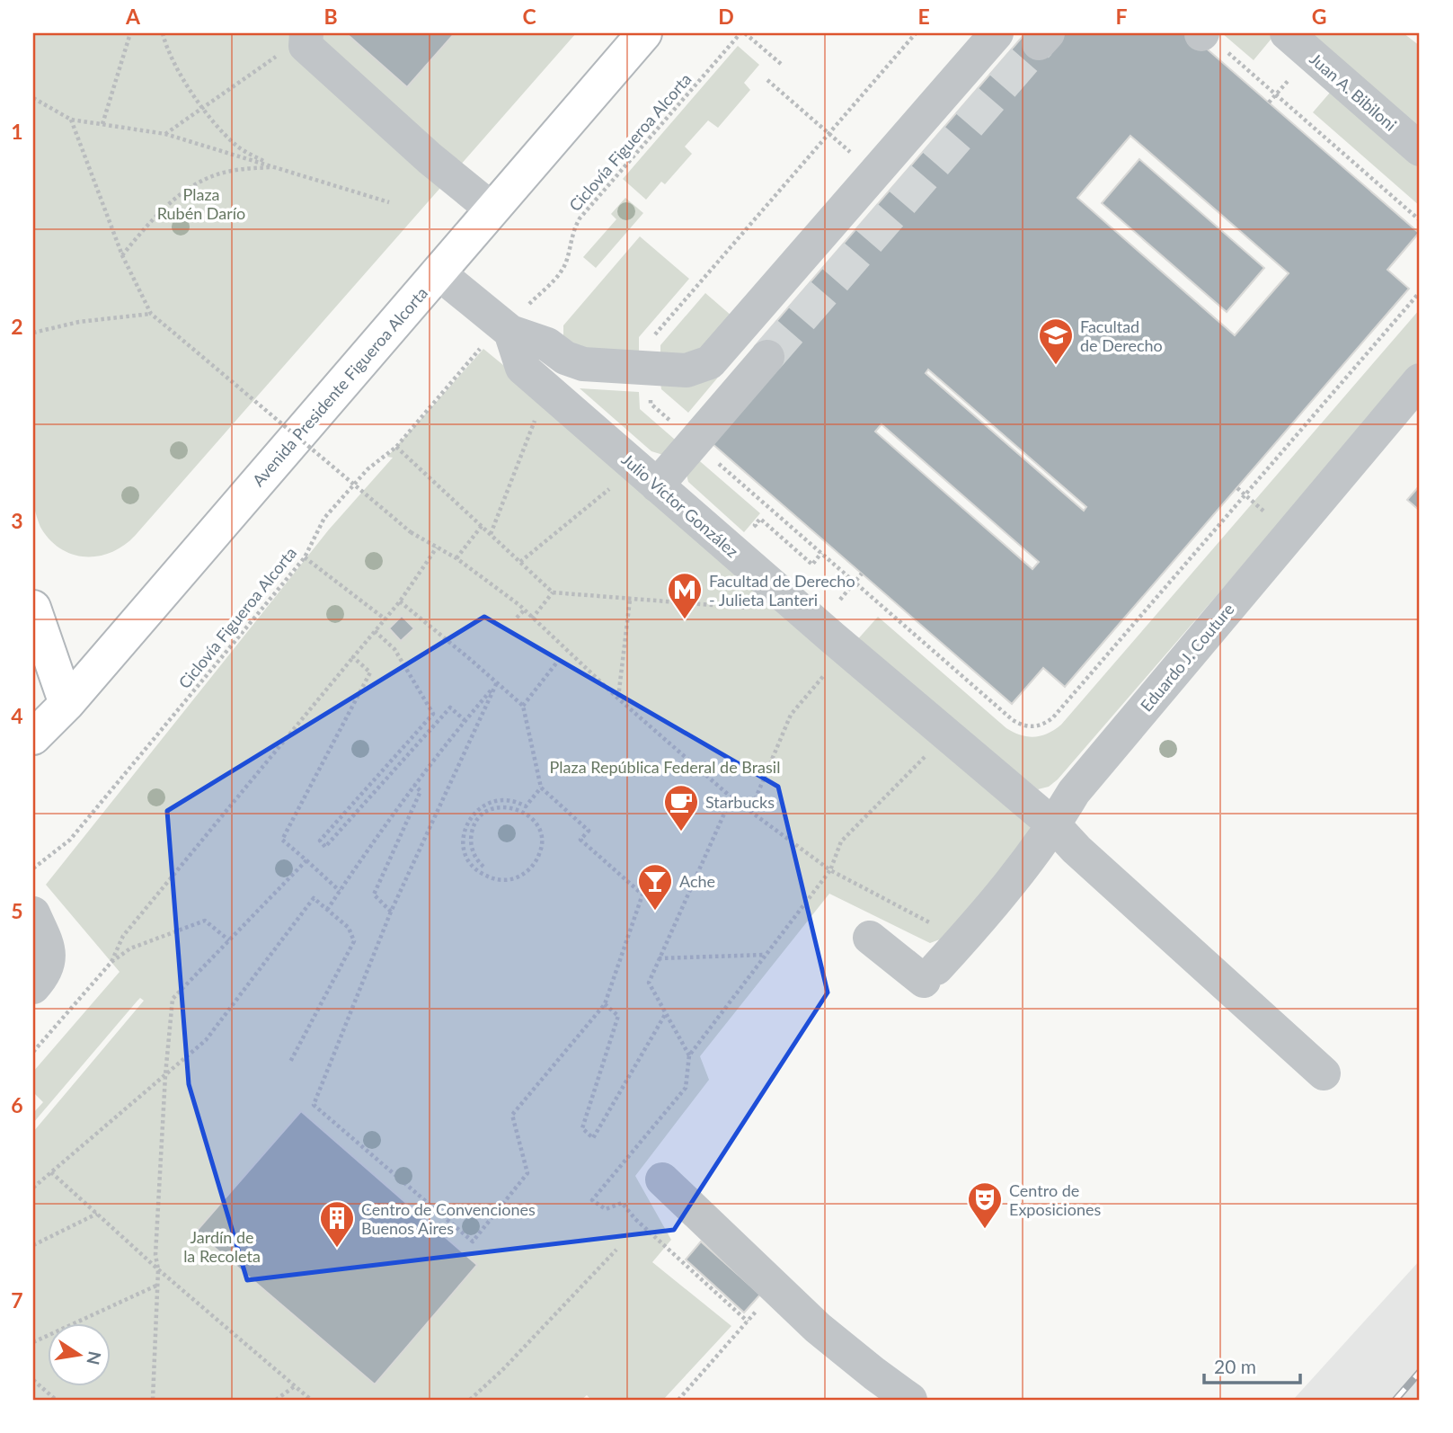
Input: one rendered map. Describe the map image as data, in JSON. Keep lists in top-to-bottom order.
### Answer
{
  "streets": {
    "main road": ["Avenida Presidente Figueroa Alcorta"],
    "street": ["Juan A. Bibiloni", "Julio Víctor González", "Eduardo J. Couture"],
    "path": ["Ciclovía Figueroa Alcorta"]
  },
  "crossings": [
    ["Ciclovía Figueroa Alcorta", "Julio Víctor González"],
    ["Julio Víctor González", "Eduardo J. Couture"]
  ],
  "parks": ["Plaza Rubén Darío", "Plaza República Federal de Brasil", "Jardín de la Recoleta"],
  "places": {
    "school or university": ["Facultad de Derecho"],
    "metro station": ["Facultad de Derecho - Julieta Lanteri"],
    "cafe": ["Starbucks"],
    "bar": ["Ache"],
    "theatre": ["Centro de Exposiciones"],
    "building": ["Centro de Convenciones Buenos Aires"]
  },
  "scale_bar": "20 m",
  "north": "right",
  "grid": {
    "columns": [
      "A",
      "B",
      "C",
      "D",
      "E",
      "F",
      "G"
    ],
    "rows": [
      "1",
      "2",
      "3",
      "4",
      "5",
      "6",
      "7"
    ]
  }
}
